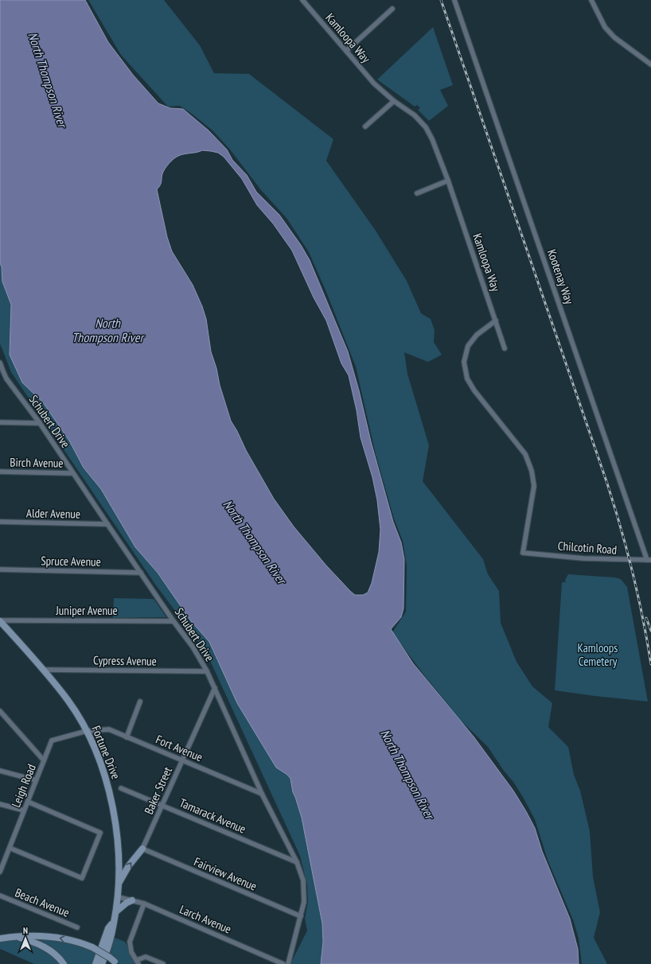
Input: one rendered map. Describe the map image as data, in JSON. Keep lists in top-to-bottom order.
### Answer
{
  "streets": {
    "main road": ["Fortune Drive"],
    "street": [
      "Kamloopa Way",
      "Kootenay Way",
      "Schubert Drive",
      "Birch Avenue",
      "Alder Avenue",
      "Chilcotin Road",
      "Spruce Avenue",
      "Juniper Avenue",
      "Cypress Avenue",
      "Fort Avenue",
      "Leigh Road",
      "Baker Street",
      "Tamarack Avenue",
      "Fairview Avenue",
      "Beach Avenue",
      "Larch Avenue"
    ]
  },
  "crossings": [
    ["Kamloopa Way", "Chilcotin Road"],
    ["Kootenay Way", "Chilcotin Road"],
    ["Schubert Drive", "Birch Avenue"],
    ["Schubert Drive", "Alder Avenue"],
    ["Schubert Drive", "Spruce Avenue"],
    ["Schubert Drive", "Juniper Avenue"],
    ["Schubert Drive", "Cypress Avenue"],
    ["Schubert Drive", "Fort Avenue"],
    ["Schubert Drive", "Baker Street"],
    ["Schubert Drive", "Tamarack Avenue"],
    ["Schubert Drive", "Fairview Avenue"],
    ["Juniper Avenue", "Fortune Drive"],
    ["Cypress Avenue", "Fortune Drive"],
    ["Fort Avenue", "Fortune Drive"],
    ["Fort Avenue", "Leigh Road"],
    ["Fort Avenue", "Baker Street"],
    ["Fortune Drive", "Leigh Road"],
    ["Fortune Drive", "Larch Avenue"],
    ["Baker Street", "Tamarack Avenue"],
    ["Baker Street", "Fairview Avenue"]
  ],
  "water": ["North Thompson River"],
  "parks": ["Kamloops Cemetery"],
  "north": "top"
}
